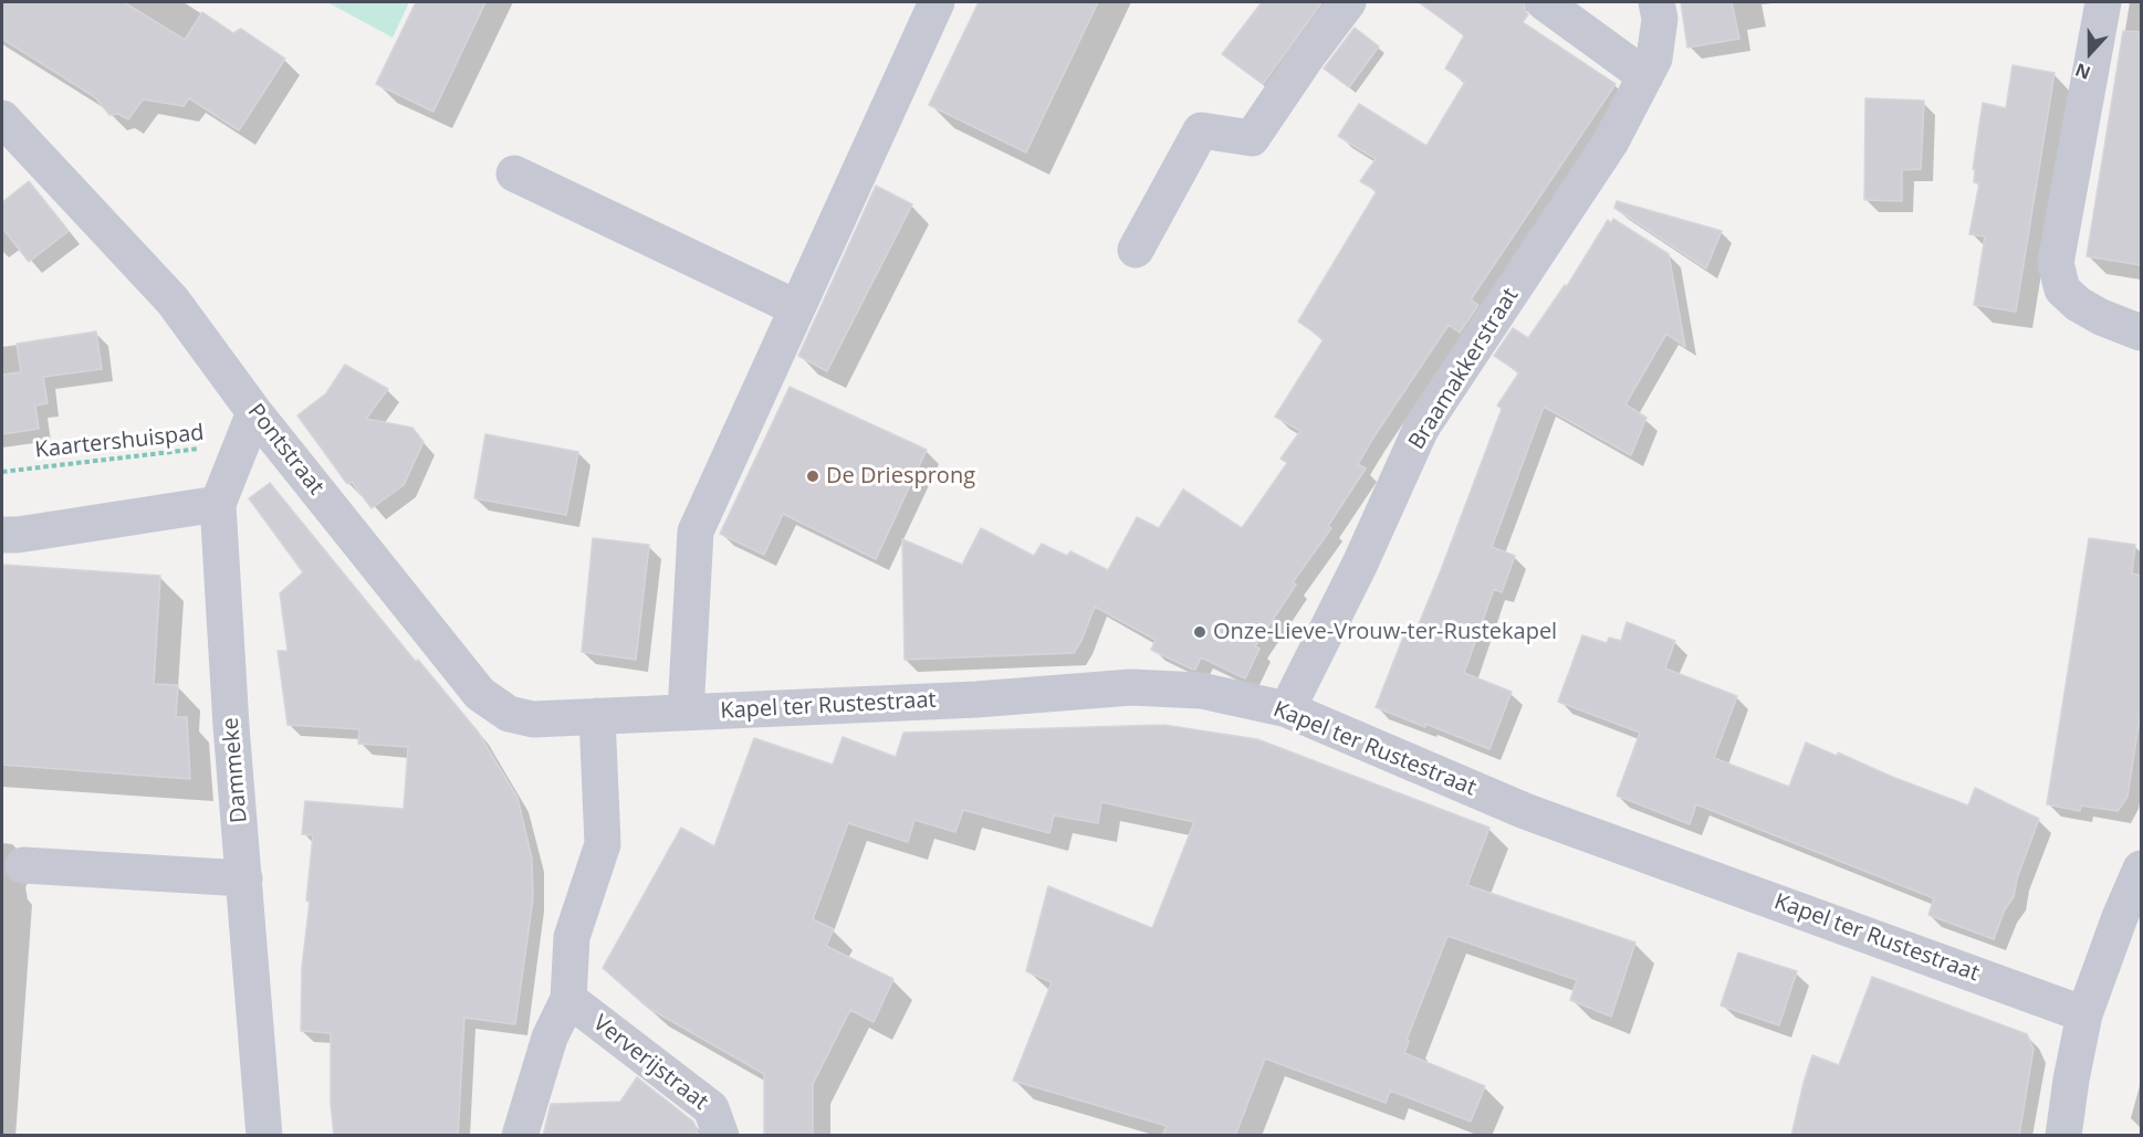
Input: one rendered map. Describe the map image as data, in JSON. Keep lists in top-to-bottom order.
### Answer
{
  "streets": {
    "street": [
      "Braamakkerstraat",
      "Pontstraat",
      "Kapel ter Rustestraat",
      "Dammeke",
      "Ververijstraat"
    ],
    "path": ["Kaartershuispad"]
  },
  "crossings": [
    ["Braamakkerstraat", "Kapel ter Rustestraat"],
    ["Kaartershuispad", "Dammeke"],
    ["Pontstraat", "Kapel ter Rustestraat"],
    ["Pontstraat", "Dammeke"]
  ],
  "places": ["De Driesprong", "Onze-Lieve-Vrouw-ter-Rustekapel"],
  "north": "bottom"
}
